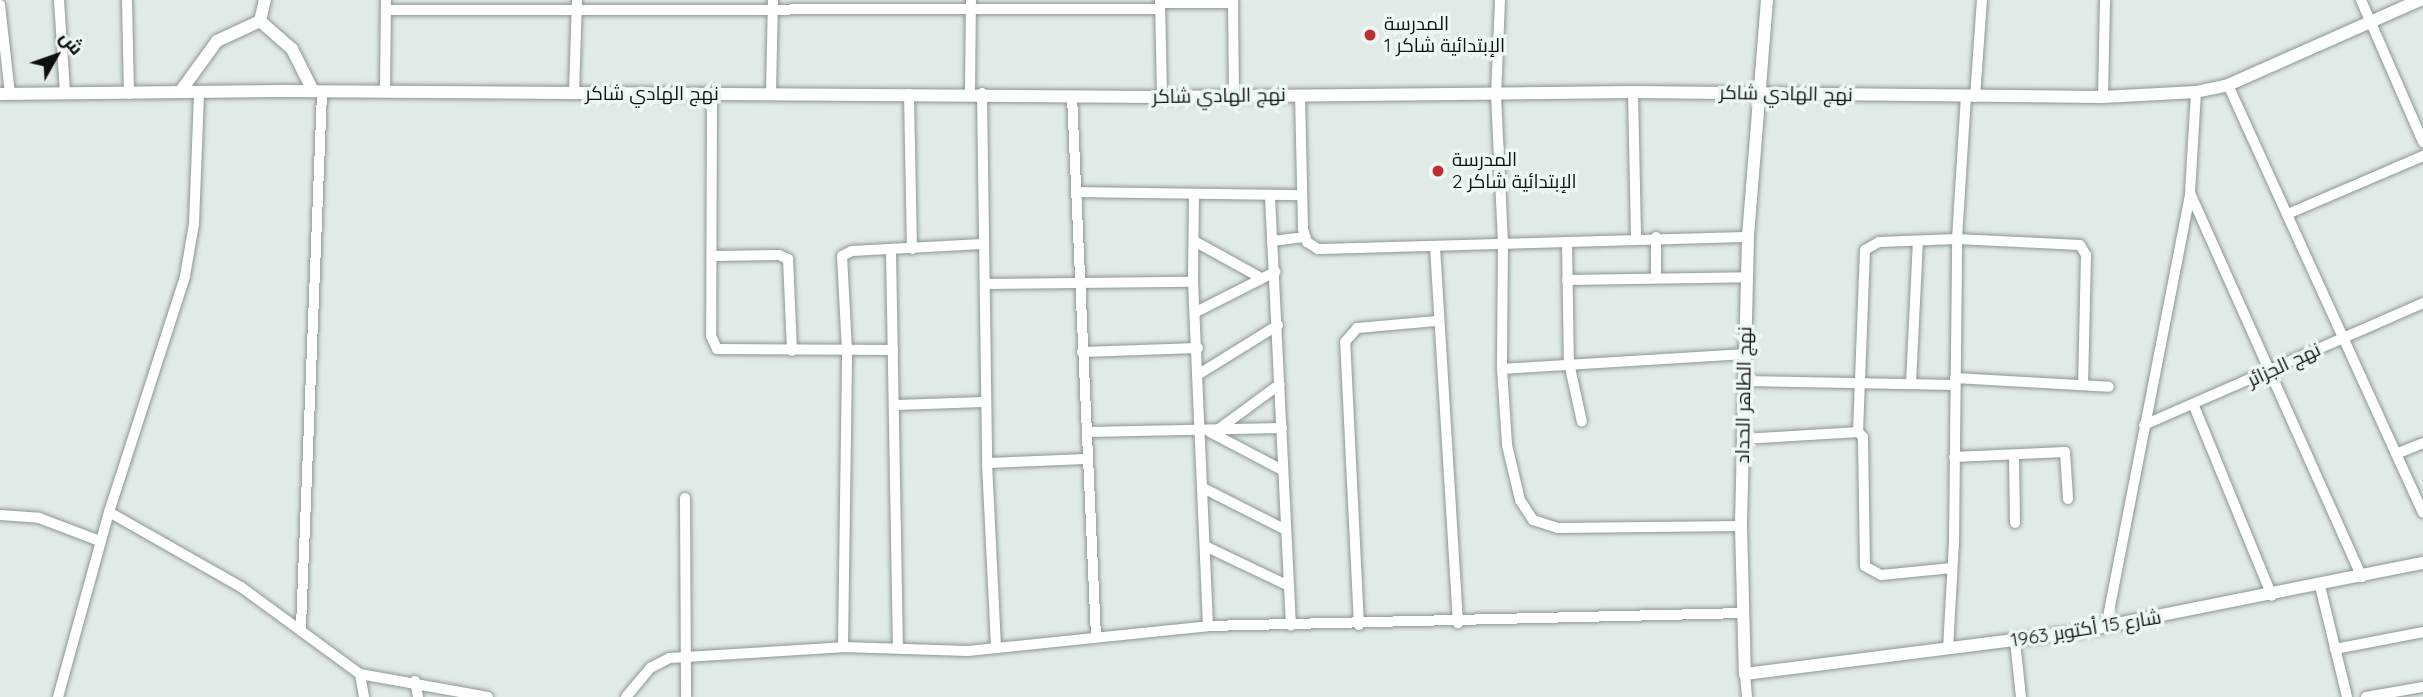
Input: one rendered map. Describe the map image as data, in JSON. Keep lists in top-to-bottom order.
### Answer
{
  "streets": {
    "street": [
      "نهج الهادي شاكر",
      "نهج الجزائر",
      "نهج الطاهر الحداد",
      "شارع 15 أكتوبر 1963"
    ]
  },
  "crossings": [
    ["نهج الهادي شاكر", "نهج الطاهر الحداد"],
    ["نهج الطاهر الحداد", "شارع 15 أكتوبر 1963"]
  ],
  "places": ["المدرسة الإبتدائية شاكر 1", "المدرسة الإبتدائية شاكر 2"],
  "north": "top right"
}
